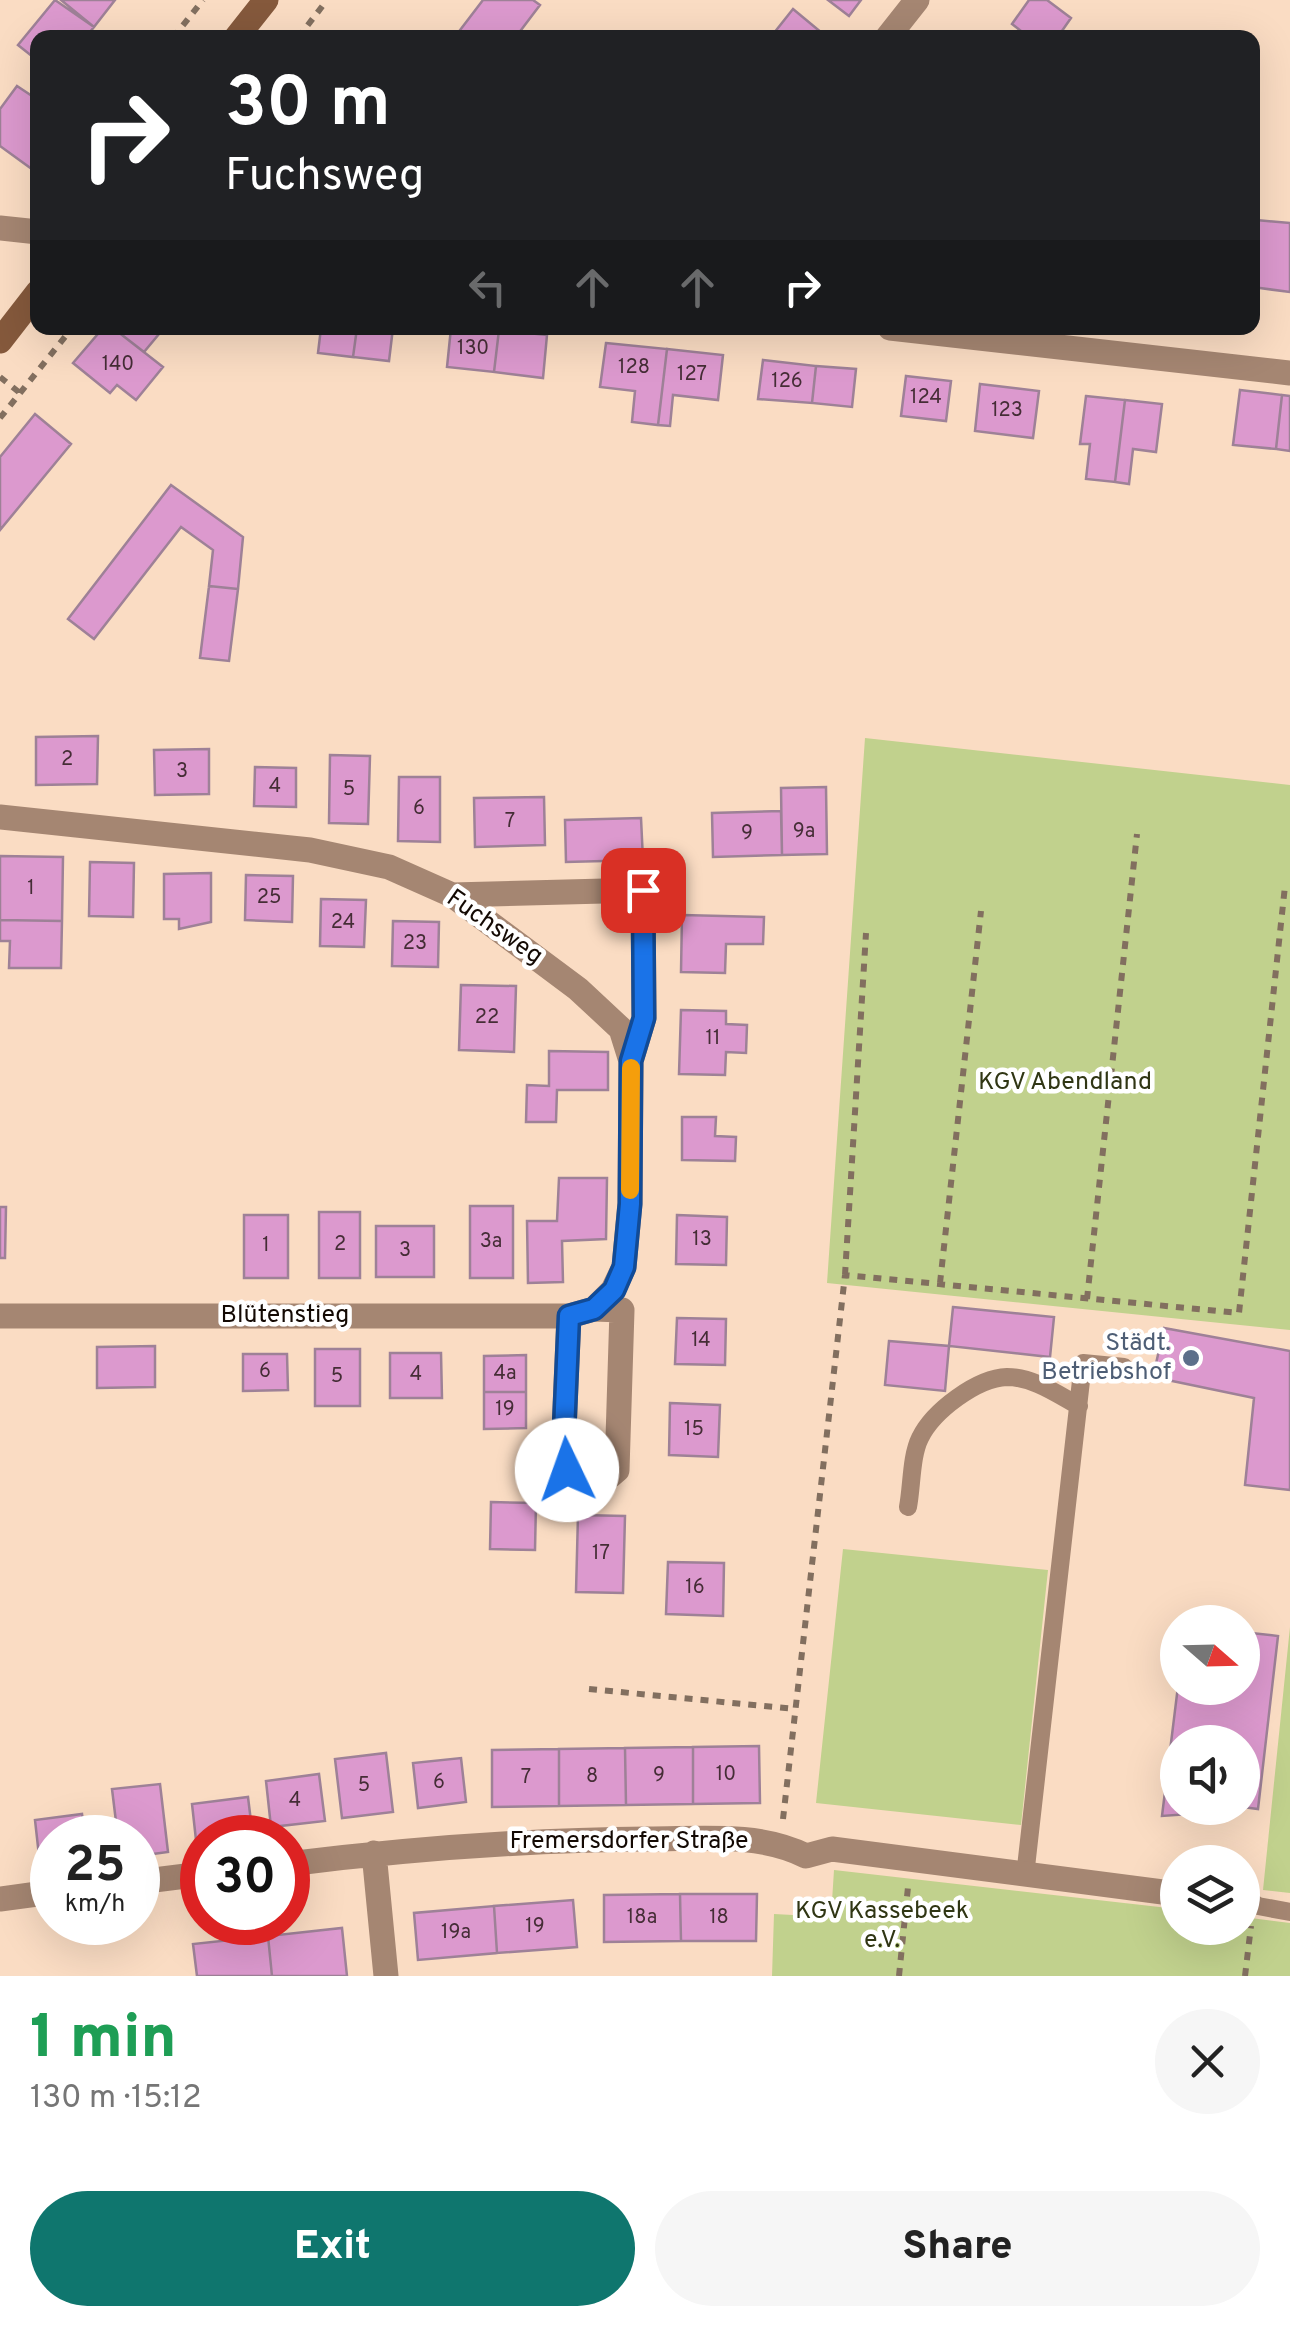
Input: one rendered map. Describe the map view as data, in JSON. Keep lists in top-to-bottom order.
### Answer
{
  "streets": {
    "street": ["Fuchsweg", "Blütenstieg", "Fremersdorfer Straße"]
  },
  "crossings": [
    ["Fuchsweg", "Blütenstieg"]
  ],
  "parks": ["KGV Abendland", "KGV Kassebeek e.V."],
  "places": ["Städt. Betriebshof"],
  "house_numbers": [
    "130",
    "140",
    "128",
    "127",
    "126",
    "124",
    "123",
    "2",
    "3",
    "4",
    "5",
    "6",
    "7",
    "9a",
    "9",
    "1",
    "25",
    "24",
    "23",
    "22",
    "11",
    "13",
    "3a",
    "2",
    "1",
    "3",
    "14",
    "6",
    "4a",
    "4",
    "5",
    "19",
    "15",
    "17",
    "16",
    "10",
    "9",
    "8",
    "7",
    "6",
    "5",
    "4",
    "18a",
    "18",
    "19",
    "19a"
  ],
  "north": "right",
  "page": {
    "turn": ["30 m", "Fuchsweg"],
    "speed": "25 km/h",
    "limit": "30",
    "heading": ["1 min", "130 m · 15:12"],
    "buttons": ["Exit", "Share"]
  }
}
